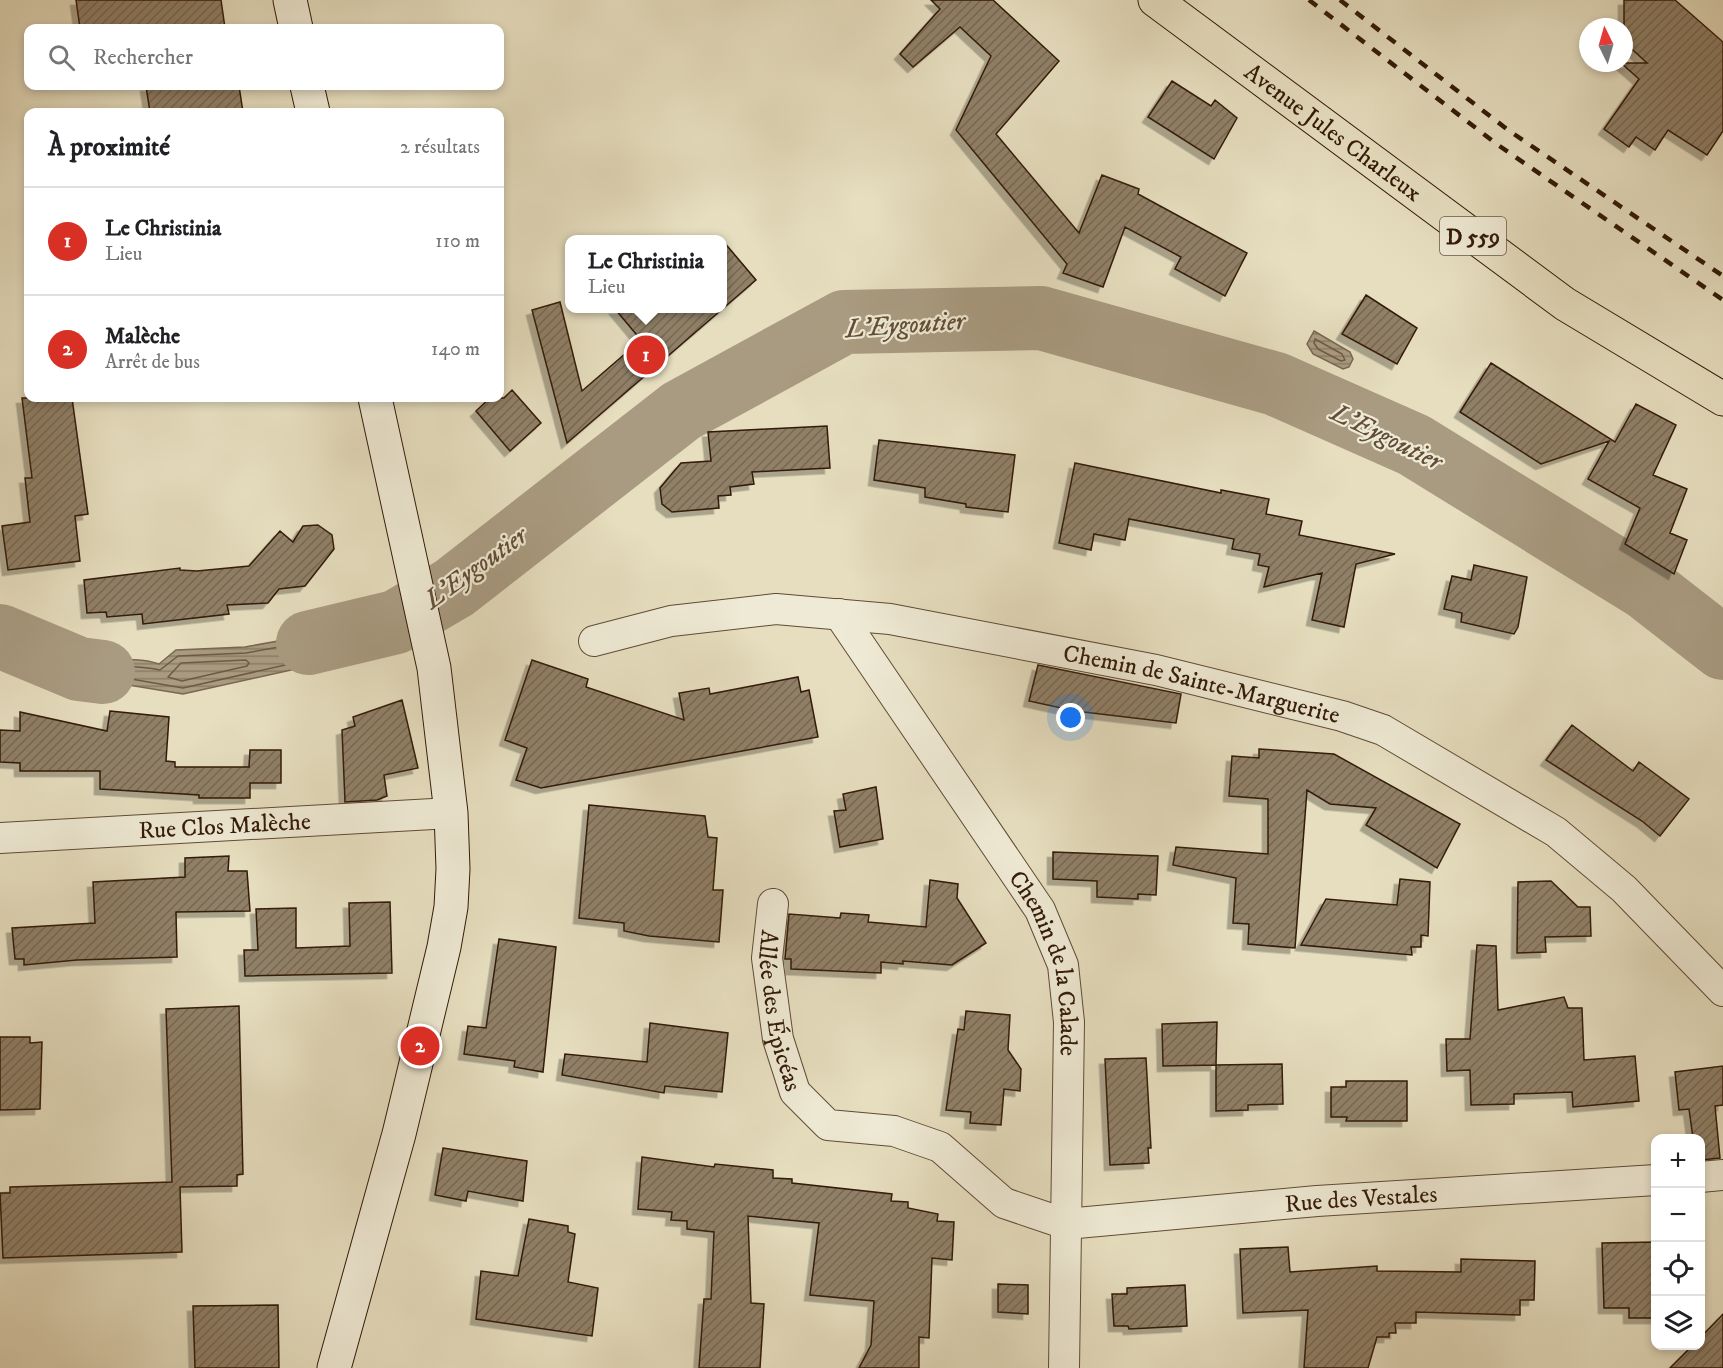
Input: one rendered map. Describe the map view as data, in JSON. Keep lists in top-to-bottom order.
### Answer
{
  "streets": {
    "main road": ["Avenue Jules Charleux", "D 559"],
    "street": [
      "Chemin de Sainte-Marguerite",
      "Rue Clos Malèche",
      "Chemin de la Calade",
      "Allée des Épicéas",
      "Rue des Vestales"
    ]
  },
  "crossings": [
    ["Avenue Jules Charleux", "D 559"],
    ["Chemin de Sainte-Marguerite", "Chemin de la Calade"],
    ["Chemin de la Calade", "Allée des Épicéas"],
    ["Chemin de la Calade", "Rue des Vestales"],
    ["Allée des Épicéas", "Rue des Vestales"]
  ],
  "water": ["L'Eygoutier"],
  "north": "top",
  "page": {
    "search": "Rechercher",
    "heading": ["À proximité", "2 résultats"],
    "list": [
      {
        "mark": "1",
        "name": "Le Christinia",
        "note": "Lieu",
        "value": "110 m"
      },
      {
        "mark": "2",
        "name": "Malèche",
        "note": "Arrêt de bus",
        "value": "140 m"
      }
    ],
    "popup": ["Le Christinia", "Lieu"],
    "pins": ["1", "2"],
    "map_buttons": ["+", "−"]
  }
}
